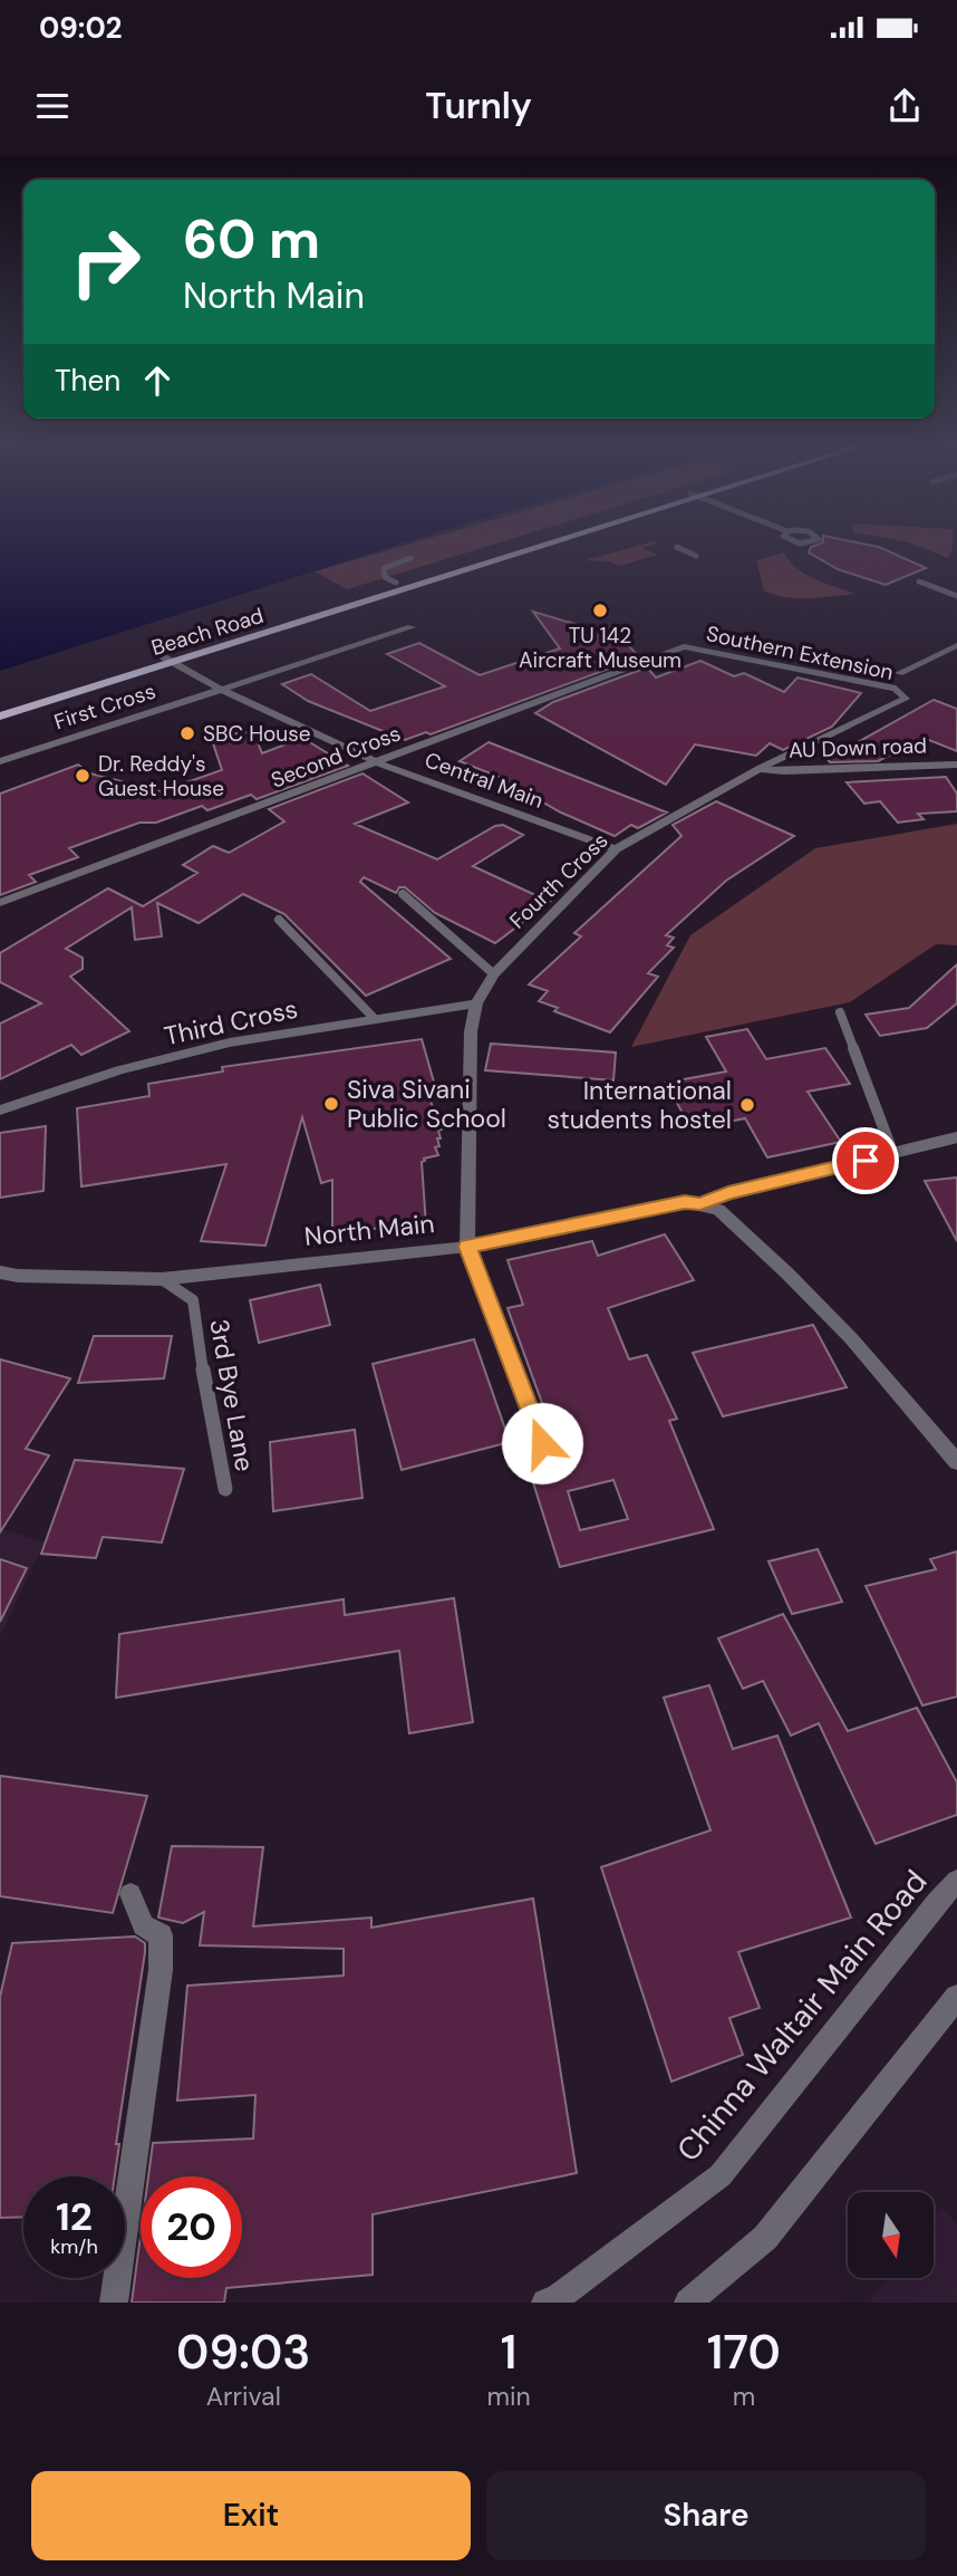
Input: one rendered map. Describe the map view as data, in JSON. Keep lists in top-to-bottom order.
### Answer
{
  "streets": {
    "main road": ["Beach Road"],
    "street": [
      "Southern Extension",
      "First Cross",
      "AU Down road",
      "Second Cross",
      "Central Main",
      "Fourth Cross",
      "Third Cross",
      "North Main",
      "Chinna Waltair Main Road"
    ],
    "lane": ["3rd Bye Lane"]
  },
  "crossings": [
    ["Beach Road", "Central Main"],
    ["Southern Extension", "Second Cross"],
    ["Southern Extension", "Fourth Cross"],
    ["First Cross", "Central Main"],
    ["AU Down road", "Fourth Cross"],
    ["Second Cross", "Central Main"],
    ["Central Main", "Fourth Cross"],
    ["Fourth Cross", "Third Cross"],
    ["Fourth Cross", "North Main"],
    ["North Main", "3rd Bye Lane"]
  ],
  "places": [
    "TU 142 Aircraft Museum",
    "SBC House",
    "Dr. Reddy's Guest House",
    "Siva Sivani Public School",
    "International students hostel"
  ],
  "north": "bottom",
  "page": {
    "status": "09:02",
    "header": "Turnly",
    "turn": ["60 m", "North Main"],
    "then": "Then",
    "speed": "12 km/h",
    "limit": "20",
    "eta": [
      "09:03",
      "Arrival",
      "1",
      "min",
      "170",
      "m"
    ],
    "buttons": ["Exit", "Share"]
  }
}
